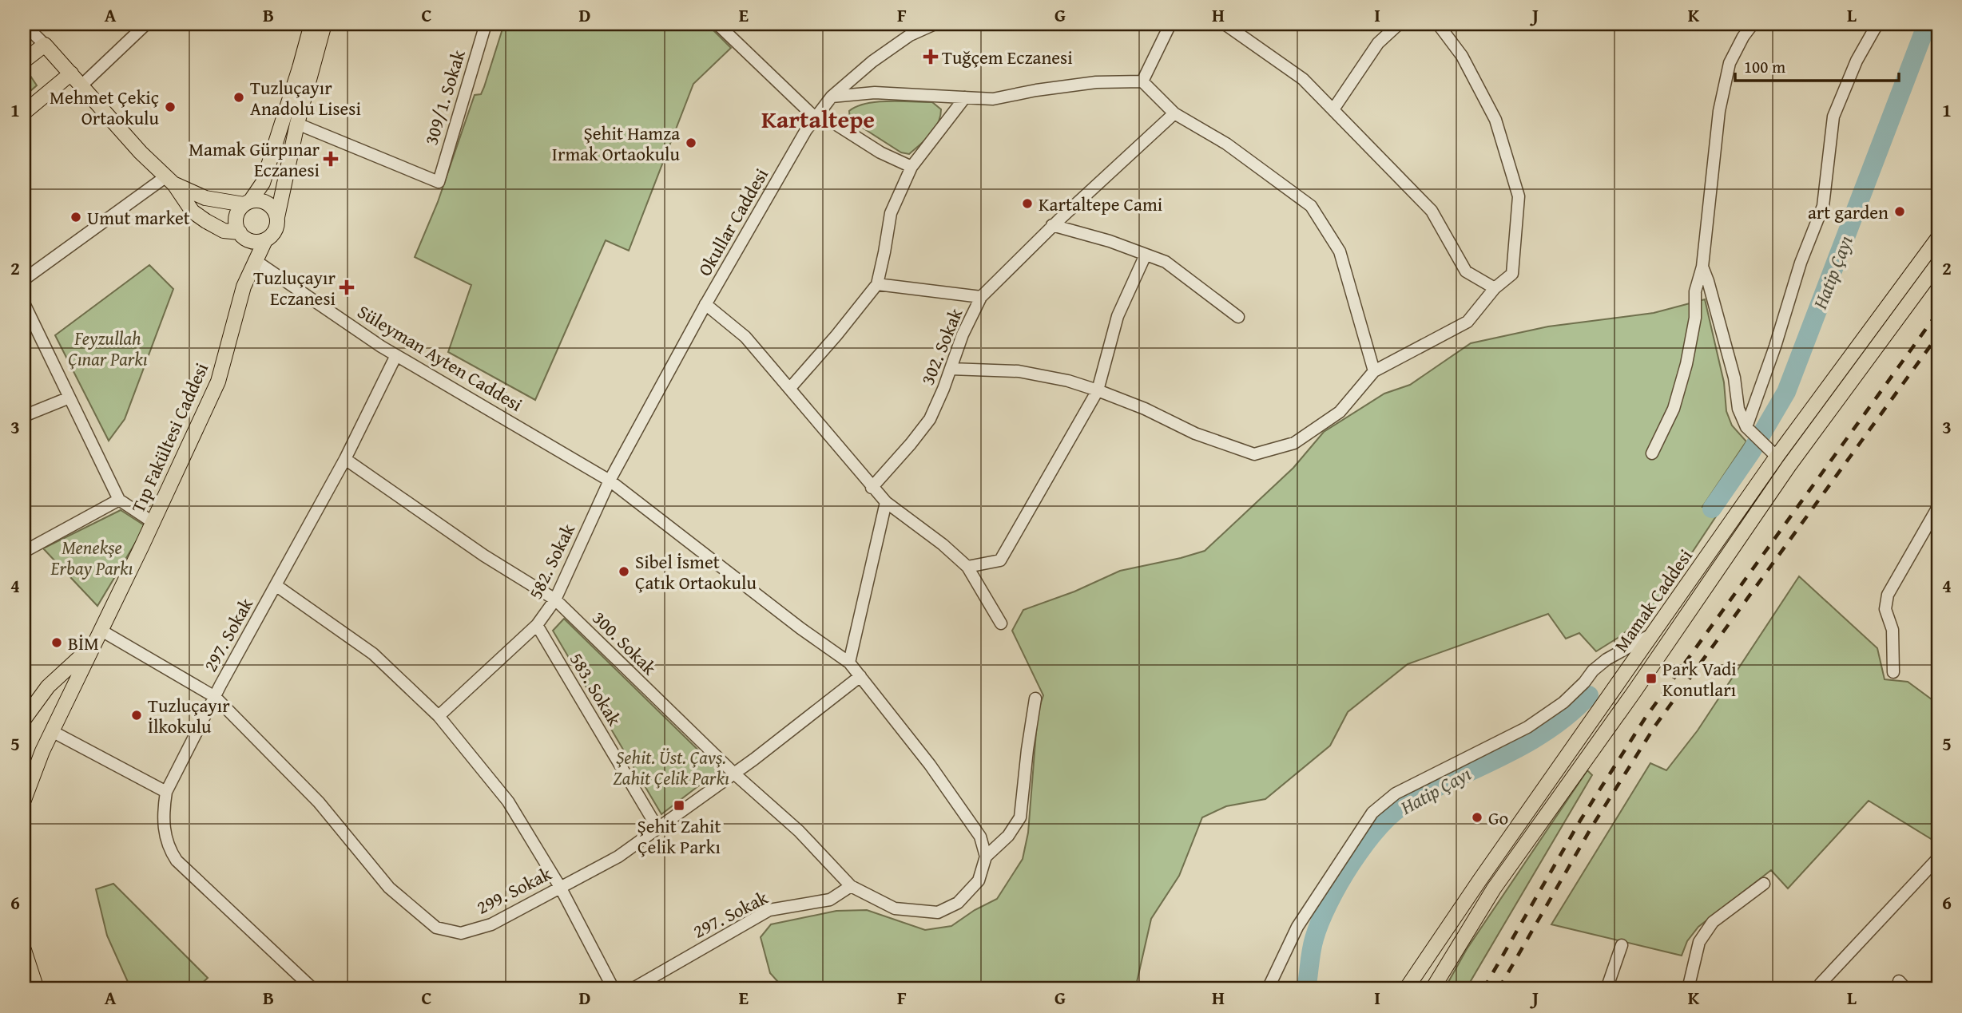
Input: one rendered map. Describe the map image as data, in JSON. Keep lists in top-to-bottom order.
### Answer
{
  "streets": {
    "main road": ["Tıp Fakültesi Caddesi", "Mamak Caddesi"],
    "street": [
      "309/1. Sokak",
      "Okullar Caddesi",
      "302. Sokak",
      "Süleyman Ayten Caddesi",
      "582. Sokak",
      "297. Sokak",
      "300. Sokak",
      "583. Sokak",
      "299. Sokak"
    ]
  },
  "crossings": [
    ["Okullar Caddesi", "Süleyman Ayten Caddesi"],
    ["Okullar Caddesi", "582. Sokak"],
    ["Süleyman Ayten Caddesi", "Tıp Fakültesi Caddesi"],
    ["Süleyman Ayten Caddesi", "582. Sokak"],
    ["Süleyman Ayten Caddesi", "297. Sokak"],
    ["Süleyman Ayten Caddesi", "300. Sokak"],
    ["Süleyman Ayten Caddesi", "299. Sokak"],
    ["Tıp Fakültesi Caddesi", "299. Sokak"],
    ["582. Sokak", "300. Sokak"],
    ["582. Sokak", "583. Sokak"],
    ["297. Sokak", "300. Sokak"],
    ["297. Sokak", "299. Sokak"],
    ["300. Sokak", "299. Sokak"],
    ["583. Sokak", "299. Sokak"]
  ],
  "districts": ["Kartaltepe"],
  "water": ["Hatip Çayı"],
  "parks": ["Feyzullah Çınar Parkı", "Menekşe Erbay Parkı", "Şehit. Üst. Çavş. Zahit Çelik Parkı"],
  "places": {
    "health": ["Tuğçem Eczanesi", "Mamak Gürpınar Eczanesi", "Tuzluçayır Eczanesi"],
    "other": [
      "Tuzluçayır Anadolu Lisesi",
      "Mehmet Çekiç Ortaokulu",
      "Şehit Hamza Irmak Ortaokulu",
      "Kartaltepe Cami",
      "art garden",
      "Umut market",
      "Sibel İsmet Çatık Ortaokulu",
      "BİM",
      "Tuzluçayır İlkokulu",
      "Go"
    ],
    "transit": ["Park Vadi Konutları", "Şehit Zahit Çelik Parkı"]
  },
  "scale_bar": "100 m",
  "grid": {
    "columns": [
      "A",
      "B",
      "C",
      "D",
      "E",
      "F",
      "G",
      "H",
      "I",
      "J",
      "K",
      "L"
    ],
    "rows": [
      "1",
      "2",
      "3",
      "4",
      "5",
      "6"
    ]
  }
}
